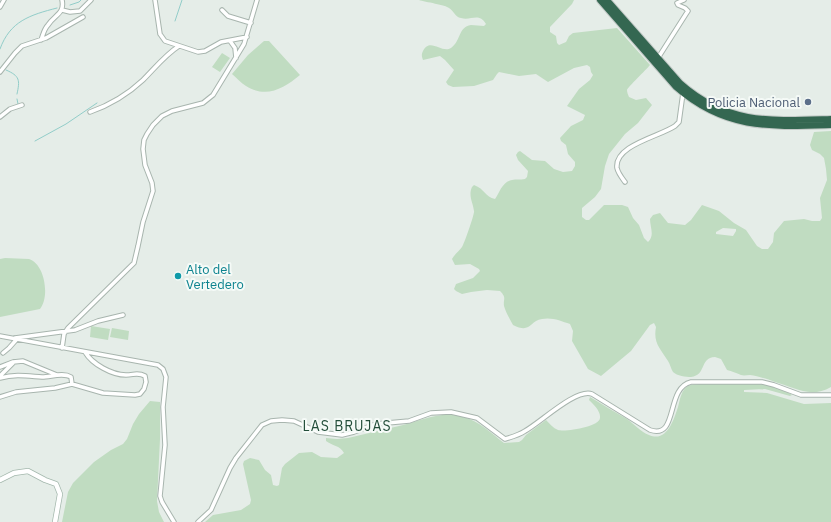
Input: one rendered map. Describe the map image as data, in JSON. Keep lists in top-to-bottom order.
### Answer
{
  "districts": ["LAS BRUJAS"],
  "places": ["Policia Nacional", "Alto del Vertedero"]
}
